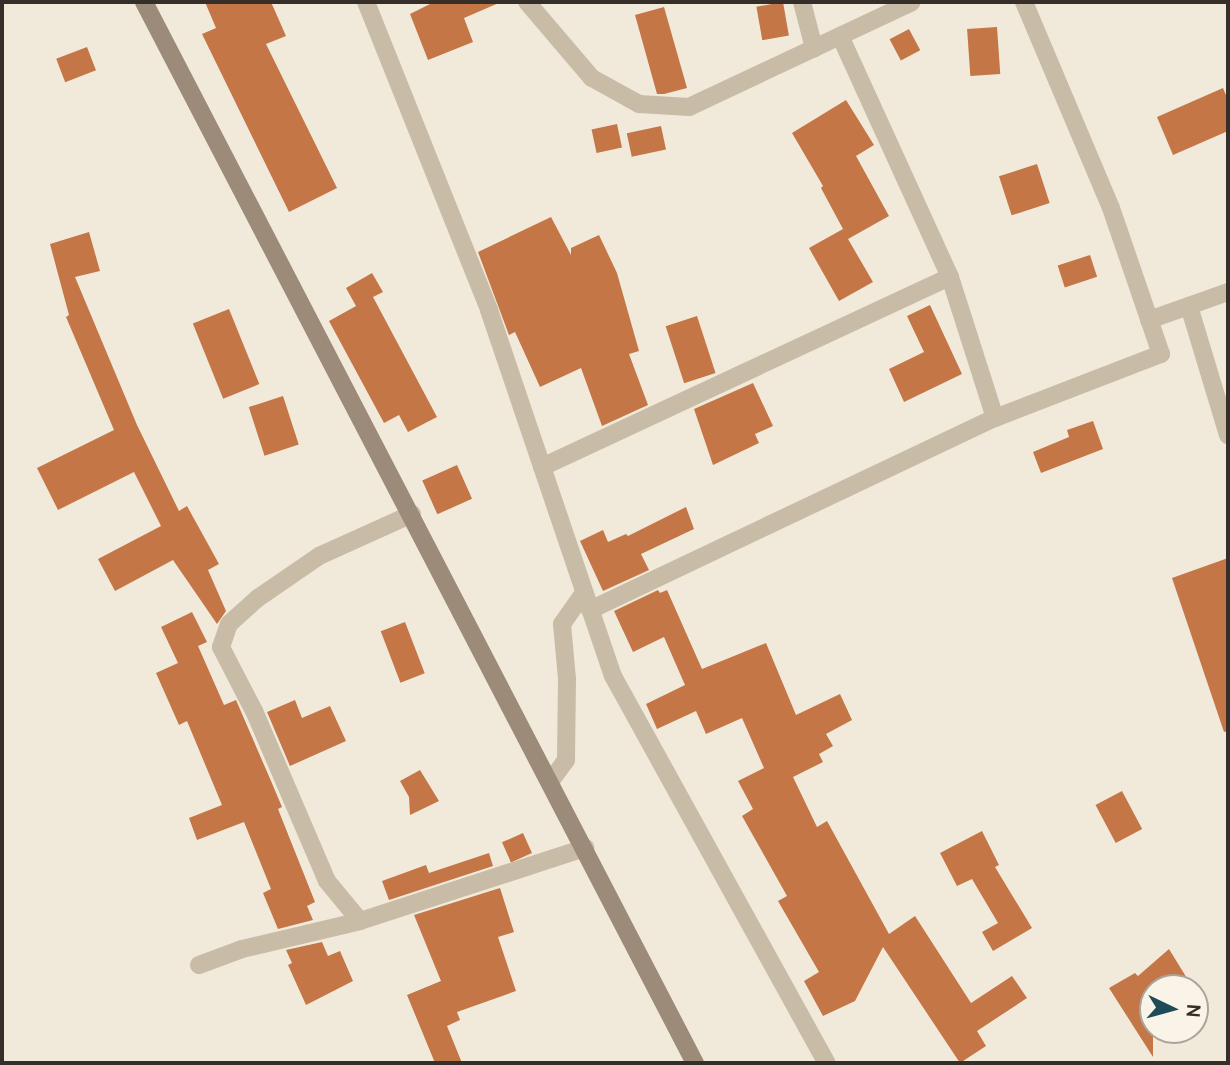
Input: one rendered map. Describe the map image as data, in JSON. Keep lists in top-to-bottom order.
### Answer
{
  "north": "right"
}
